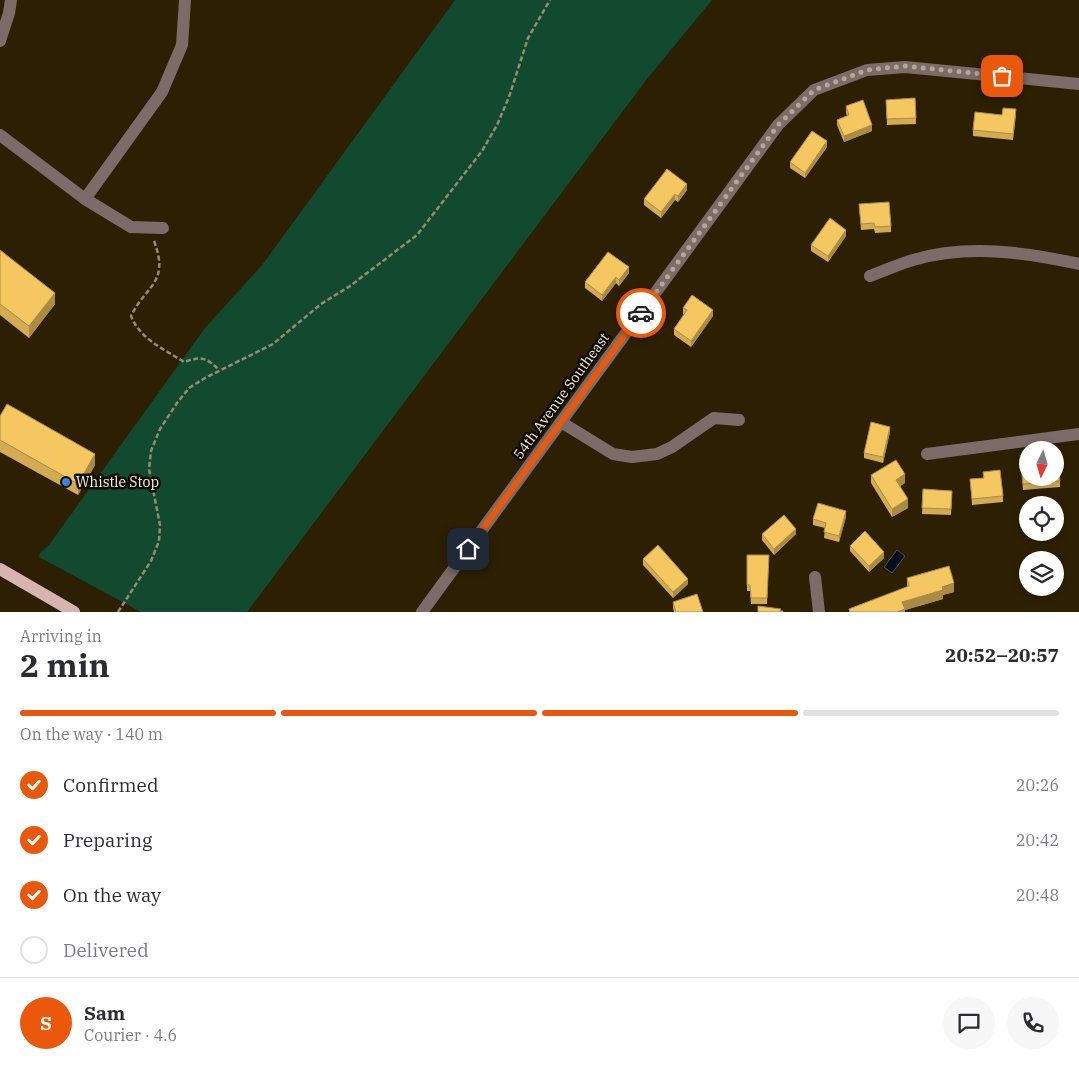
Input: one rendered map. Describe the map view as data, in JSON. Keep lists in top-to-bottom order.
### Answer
{
  "streets": {
    "street": ["54th Avenue Southeast"]
  },
  "places": ["Whistle Stop"],
  "north": "bottom",
  "page": {
    "heading": ["2 min", "Arriving in", "20:52–20:57"],
    "panel": ["Sam", "Courier · 4.6"],
    "bar": "On the way · 140 m",
    "list": [
      ["Confirmed", "20:26"],
      ["Preparing", "20:42"],
      ["On the way", "20:48"],
      "Delivered"
    ],
    "round": "S"
  }
}
